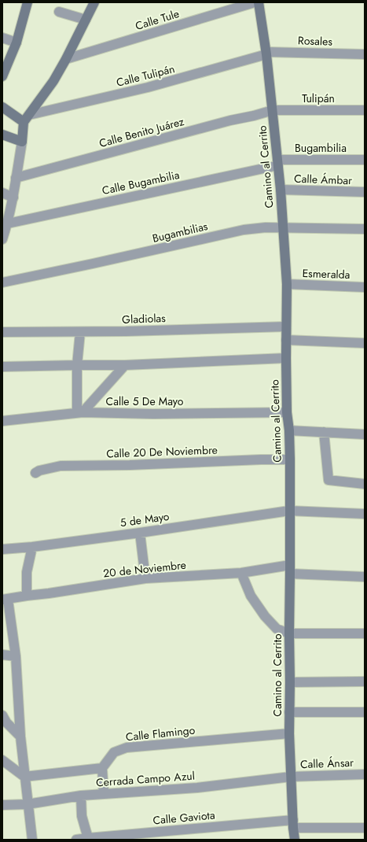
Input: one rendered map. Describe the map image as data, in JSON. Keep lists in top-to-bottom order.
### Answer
{
  "streets": {
    "main road": ["Camino al Cerrito"],
    "street": [
      "Calle Tule",
      "Rosales",
      "Calle Tulipán",
      "Tulipán",
      "Calle Benito Juárez",
      "Bugambilia",
      "Calle Ámbar",
      "Calle Bugambilia",
      "Bugambilias",
      "Esmeralda",
      "Gladiolas",
      "Calle 5 De Mayo",
      "Calle 20 De Noviembre",
      "5 de Mayo",
      "20 de Noviembre",
      "Calle Flamingo",
      "Calle Ánsar",
      "Cerrada Campo Azul",
      "Calle Gaviota"
    ]
  },
  "crossings": [
    ["Rosales", "Calle Tulipán"],
    ["Rosales", "Camino al Cerrito"],
    ["Calle Tulipán", "Camino al Cerrito"],
    ["Tulipán", "Calle Benito Juárez"],
    ["Tulipán", "Camino al Cerrito"],
    ["Calle Benito Juárez", "Camino al Cerrito"],
    ["Bugambilia", "Camino al Cerrito"],
    ["Bugambilia", "Calle Bugambilia"],
    ["Camino al Cerrito", "Calle Ámbar"],
    ["Camino al Cerrito", "Calle Bugambilia"],
    ["Camino al Cerrito", "Bugambilias"],
    ["Camino al Cerrito", "Esmeralda"],
    ["Camino al Cerrito", "Gladiolas"],
    ["Camino al Cerrito", "Calle 5 De Mayo"],
    ["Camino al Cerrito", "Calle 20 De Noviembre"],
    ["Camino al Cerrito", "5 de Mayo"],
    ["Camino al Cerrito", "20 de Noviembre"],
    ["Camino al Cerrito", "Calle Flamingo"],
    ["Camino al Cerrito", "Calle Ánsar"],
    ["Camino al Cerrito", "Cerrada Campo Azul"],
    ["Camino al Cerrito", "Calle Gaviota"],
    ["Calle Ánsar", "Cerrada Campo Azul"]
  ]
}
